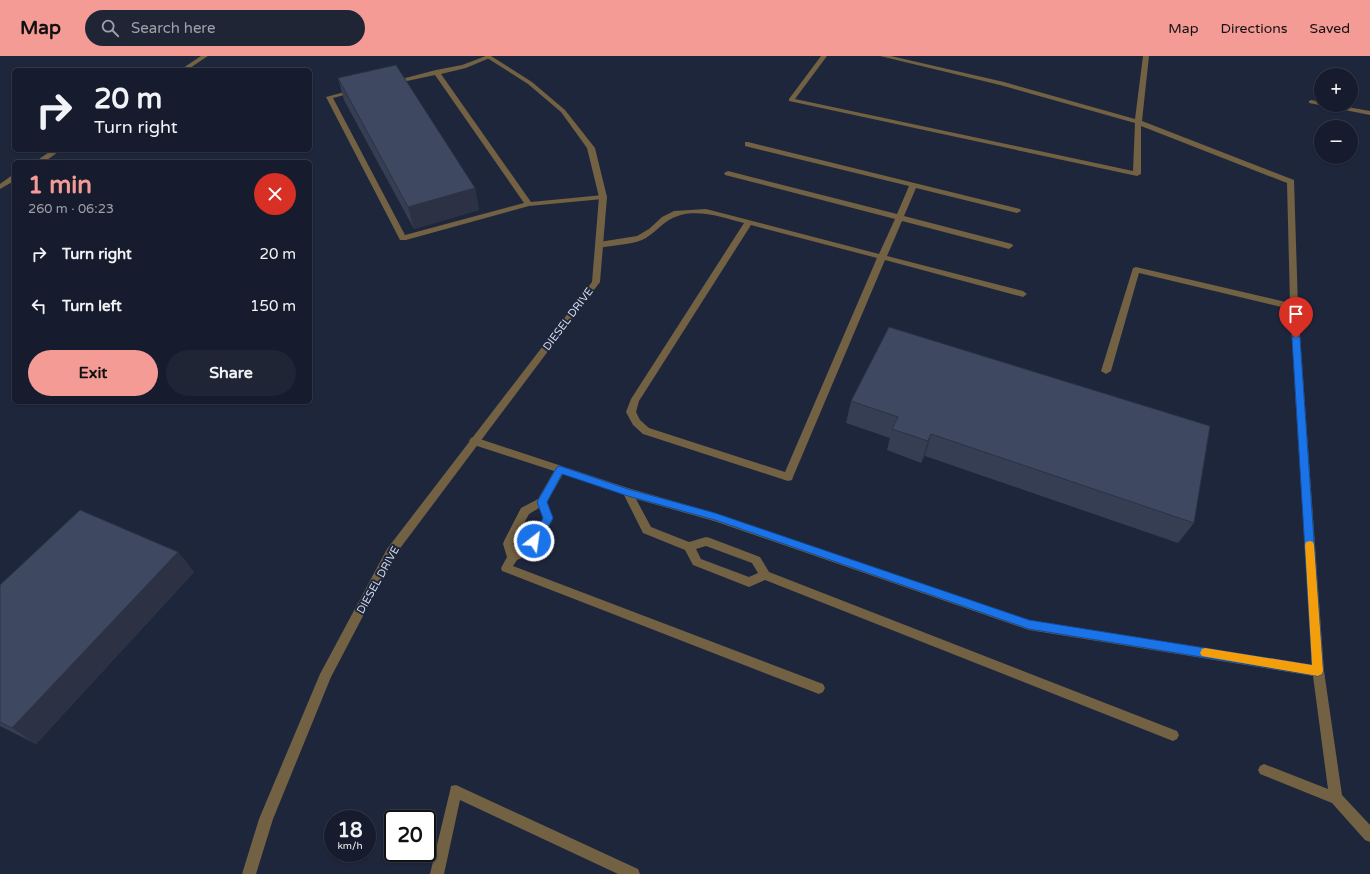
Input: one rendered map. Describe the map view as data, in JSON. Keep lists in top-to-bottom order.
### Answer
{
  "streets": {
    "street": ["DIESEL DRIVE"]
  },
  "page": {
    "header": "Map",
    "search": "Search here",
    "nav": ["Map", "Directions", "Saved"],
    "map_buttons": ["+", "−"],
    "turn": ["20 m", "Turn right"],
    "heading": ["1 min", "260 m · 06:23"],
    "list": [
      {
        "name": "Turn right",
        "value": "20 m"
      },
      {
        "name": "Turn left",
        "value": "150 m"
      }
    ],
    "buttons": ["Exit", "Share"],
    "speed": "18 km/h",
    "limit": "20"
  }
}
